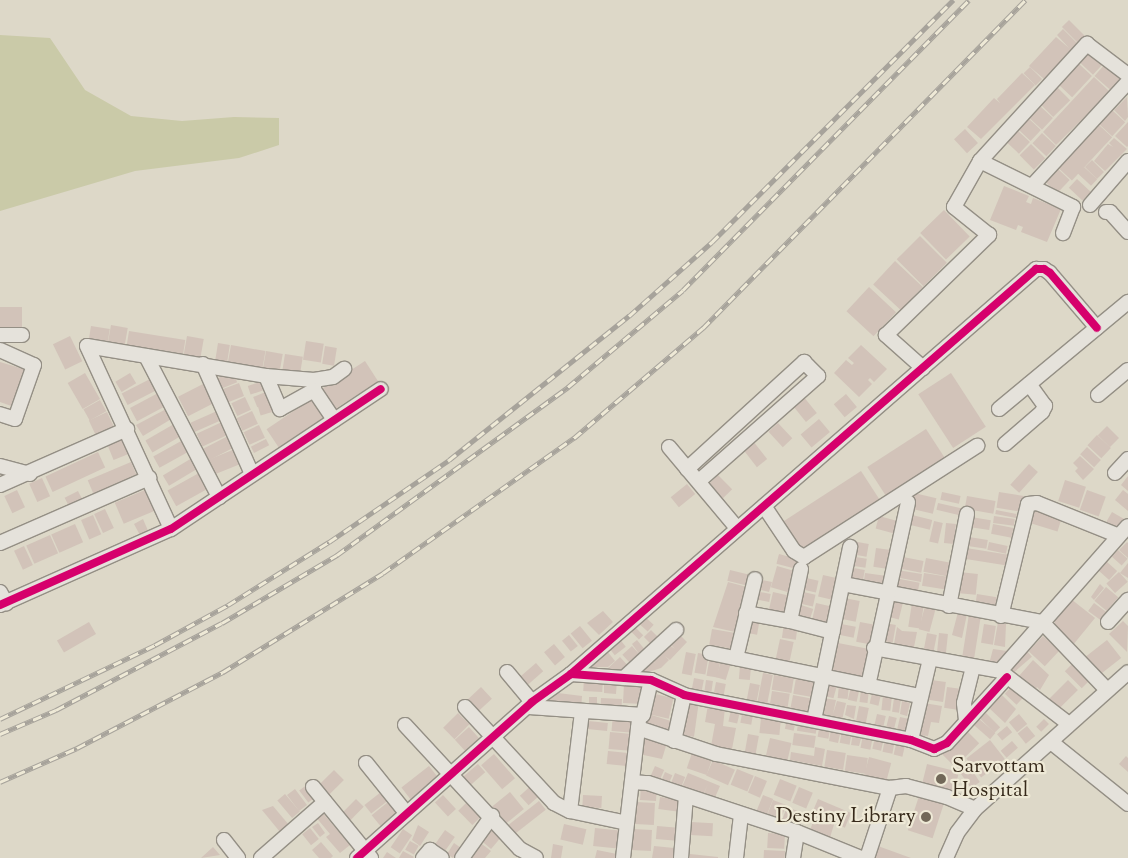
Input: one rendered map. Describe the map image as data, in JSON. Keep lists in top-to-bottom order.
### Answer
{
  "places": ["Sarvottam Hospital", "Destiny Library"]
}
